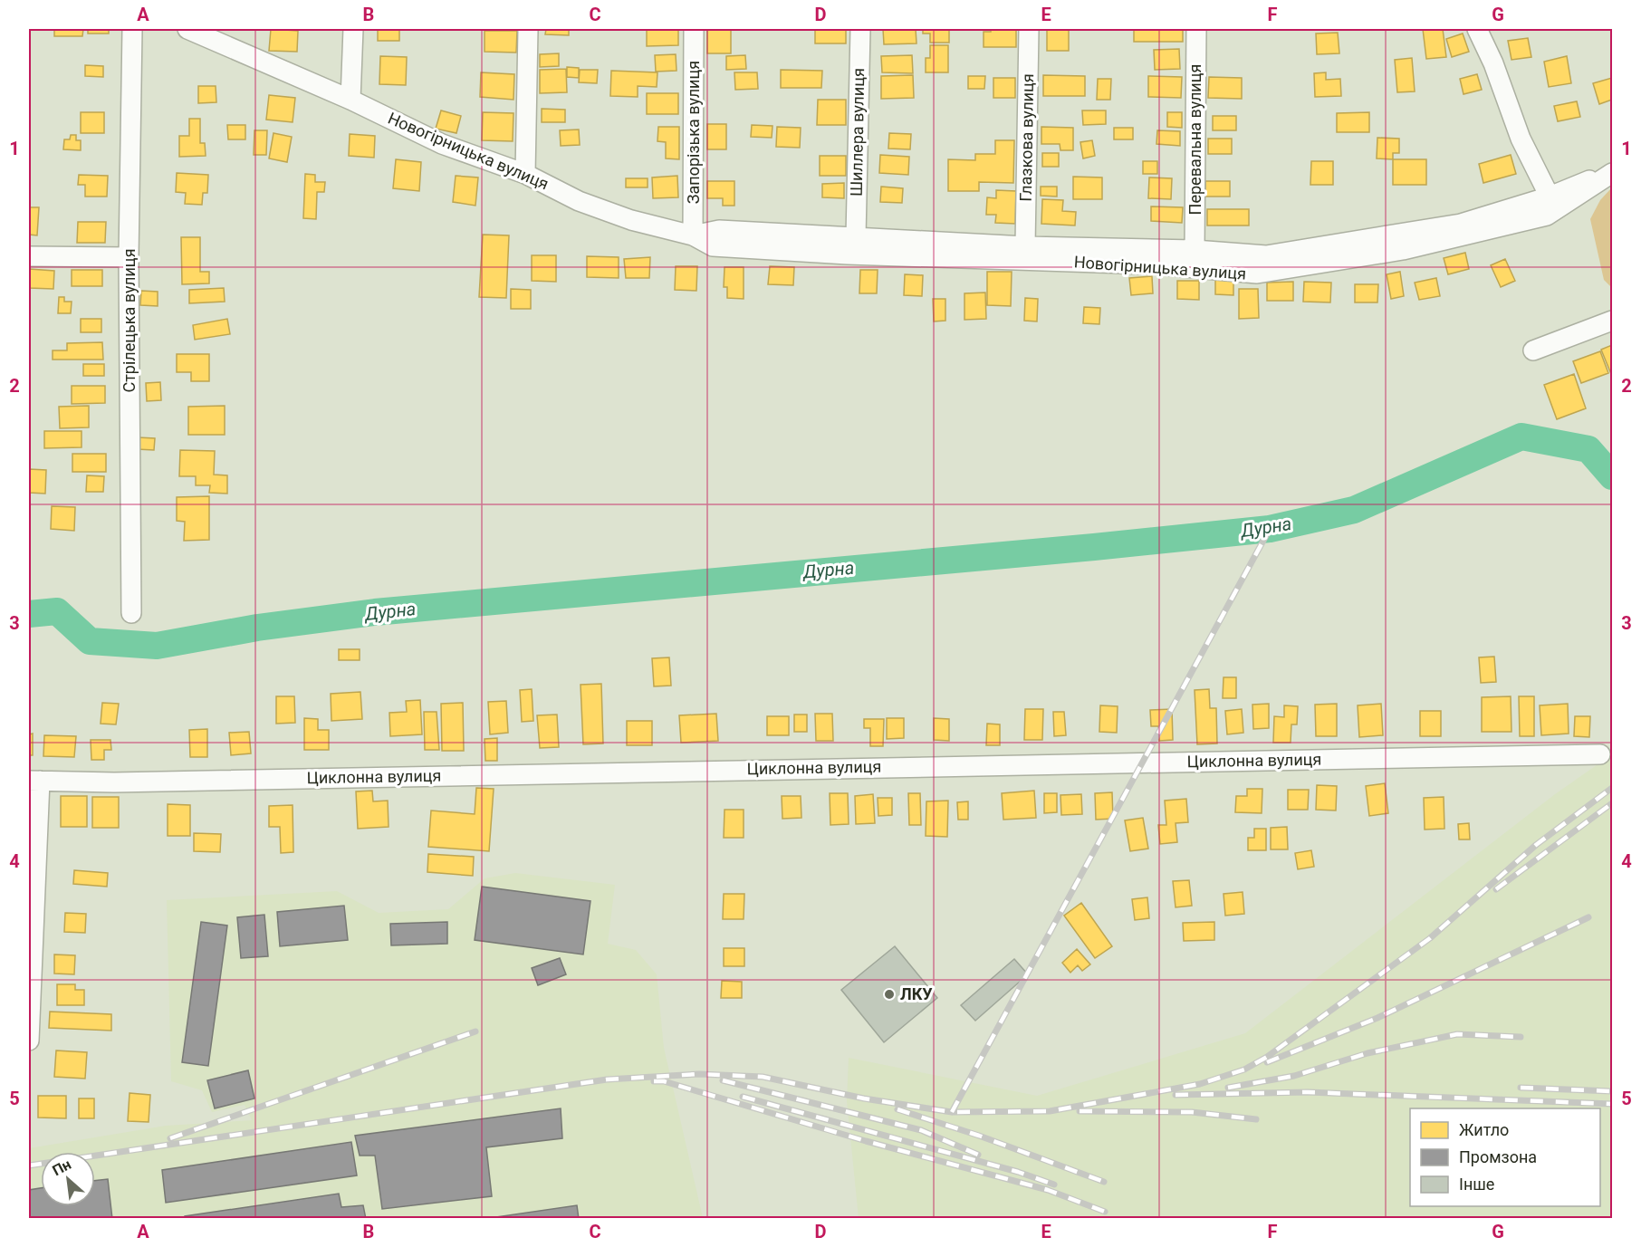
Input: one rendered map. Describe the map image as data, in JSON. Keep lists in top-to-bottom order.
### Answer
{
  "streets": {
    "street": [
      "Запорізька вулиця",
      "Шиллера вулиця",
      "Глазкова вулиця",
      "Перевальна вулиця",
      "Новогірницька вулиця",
      "Стрілецька вулиця",
      "Циклонна вулиця"
    ]
  },
  "crossings": [
    ["Запорізька вулиця", "Новогірницька вулиця"],
    ["Шиллера вулиця", "Новогірницька вулиця"],
    ["Глазкова вулиця", "Новогірницька вулиця"],
    ["Перевальна вулиця", "Новогірницька вулиця"]
  ],
  "water": ["Дурна"],
  "places": ["ЛКУ"],
  "legend": ["Житло", "Промзона", "Інше"],
  "north": "top left",
  "grid": {
    "columns": [
      "A",
      "B",
      "C",
      "D",
      "E",
      "F",
      "G"
    ],
    "rows": [
      "1",
      "2",
      "3",
      "4",
      "5"
    ]
  }
}
